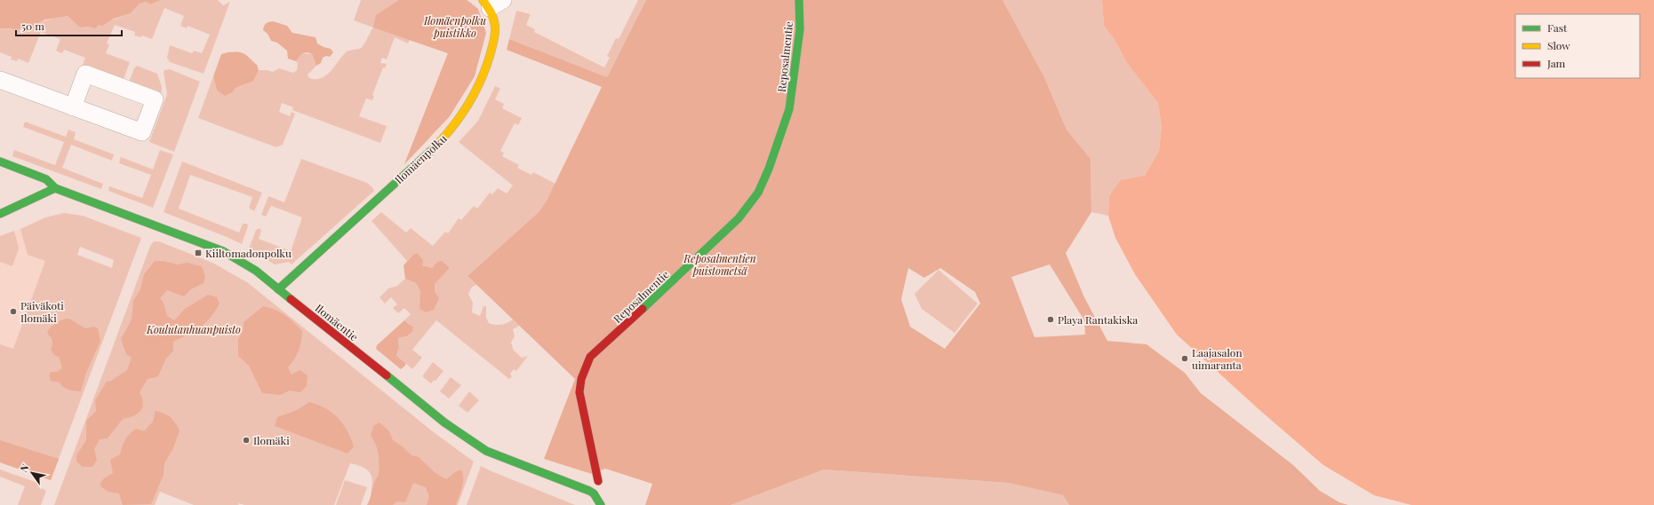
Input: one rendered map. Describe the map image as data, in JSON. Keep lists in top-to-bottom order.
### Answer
{
  "streets": {
    "street": ["Reposalmentie", "Ilomäenpolku", "Ilomäentie"]
  },
  "crossings": [
    ["Ilomäenpolku", "Ilomäentie"]
  ],
  "parks": ["Ilomäenpolku puistikko", "Reposalmentien puistometsä", "Koulutanhuanpuisto"],
  "places": {
    "transit": ["Kiiltomadonpolku"],
    "other": [
      "Päiväkoti Ilomäki",
      "Playa Rantakiska",
      "Laajasalon uimaranta",
      "Ilomäki"
    ]
  },
  "legend": ["Fast", "Slow", "Jam"],
  "scale_bar": "50 m",
  "north": "top left"
}
